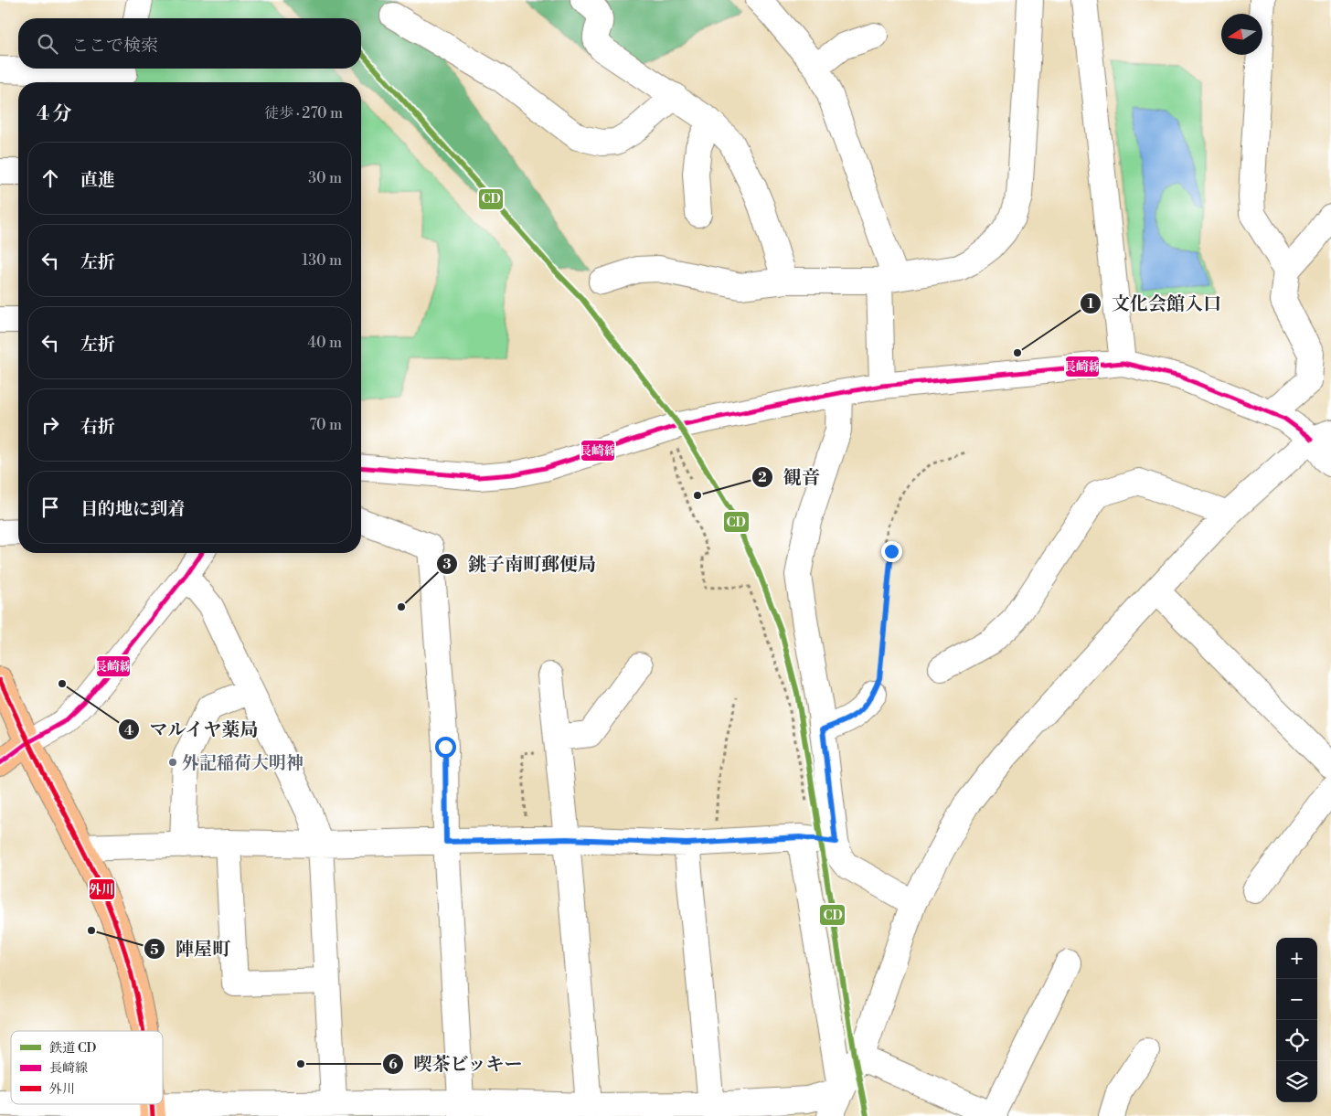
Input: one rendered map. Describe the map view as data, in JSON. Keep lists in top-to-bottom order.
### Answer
{
  "places": [
    "文化会館入口",
    "観音",
    "銚子南町郵便局",
    "マルイヤ薬局",
    "外記稲荷大明神",
    "陣屋町",
    "喫茶ビッキー"
  ],
  "lines": ["rail line CD", "transit line 長崎線", "transit line 外川"],
  "legend": ["鉄道 CD", "長崎線", "外川"],
  "north": "left",
  "page": {
    "search": "ここで検索",
    "heading": ["4 分", "徒歩 · 270 m"],
    "list": [
      ["直進", "30 m"],
      ["左折", "130 m"],
      ["左折", "40 m"],
      ["右折", "70 m"],
      "目的地に到着"
    ],
    "map_buttons": ["+", "−"]
  }
}
